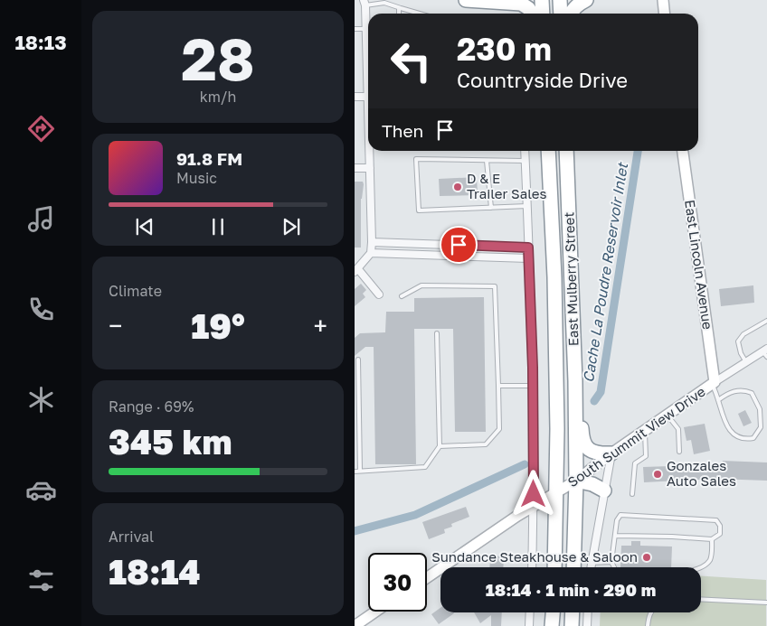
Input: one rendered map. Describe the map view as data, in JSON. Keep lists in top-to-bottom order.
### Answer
{
  "streets": {
    "highway": ["East Mulberry Street"],
    "street": ["East Lincoln Avenue", "South Summit View Drive"]
  },
  "crossings": [
    ["East Lincoln Avenue", "South Summit View Drive"],
    ["East Mulberry Street", "South Summit View Drive"]
  ],
  "water": ["Cache La Poudre Reservoir Inlet"],
  "places": ["D & E Trailer Sales", "Gonzales Auto Sales", "Sundance Steakhouse & Saloon"],
  "page": {
    "tabs": "18:13",
    "tile": [
      ["28", "km/h"],
      "Climate",
      ["Range · 69%", "345 km"],
      ["Arrival", "18:14"]
    ],
    "turn": ["230 m", "Countryside Drive"],
    "then": "Then",
    "song": ["91.8 FM", "Music"],
    "heat": ["−", "19°", "+"],
    "limit": "30",
    "trip": "18:14 · 1 min · 290 m"
  }
}
